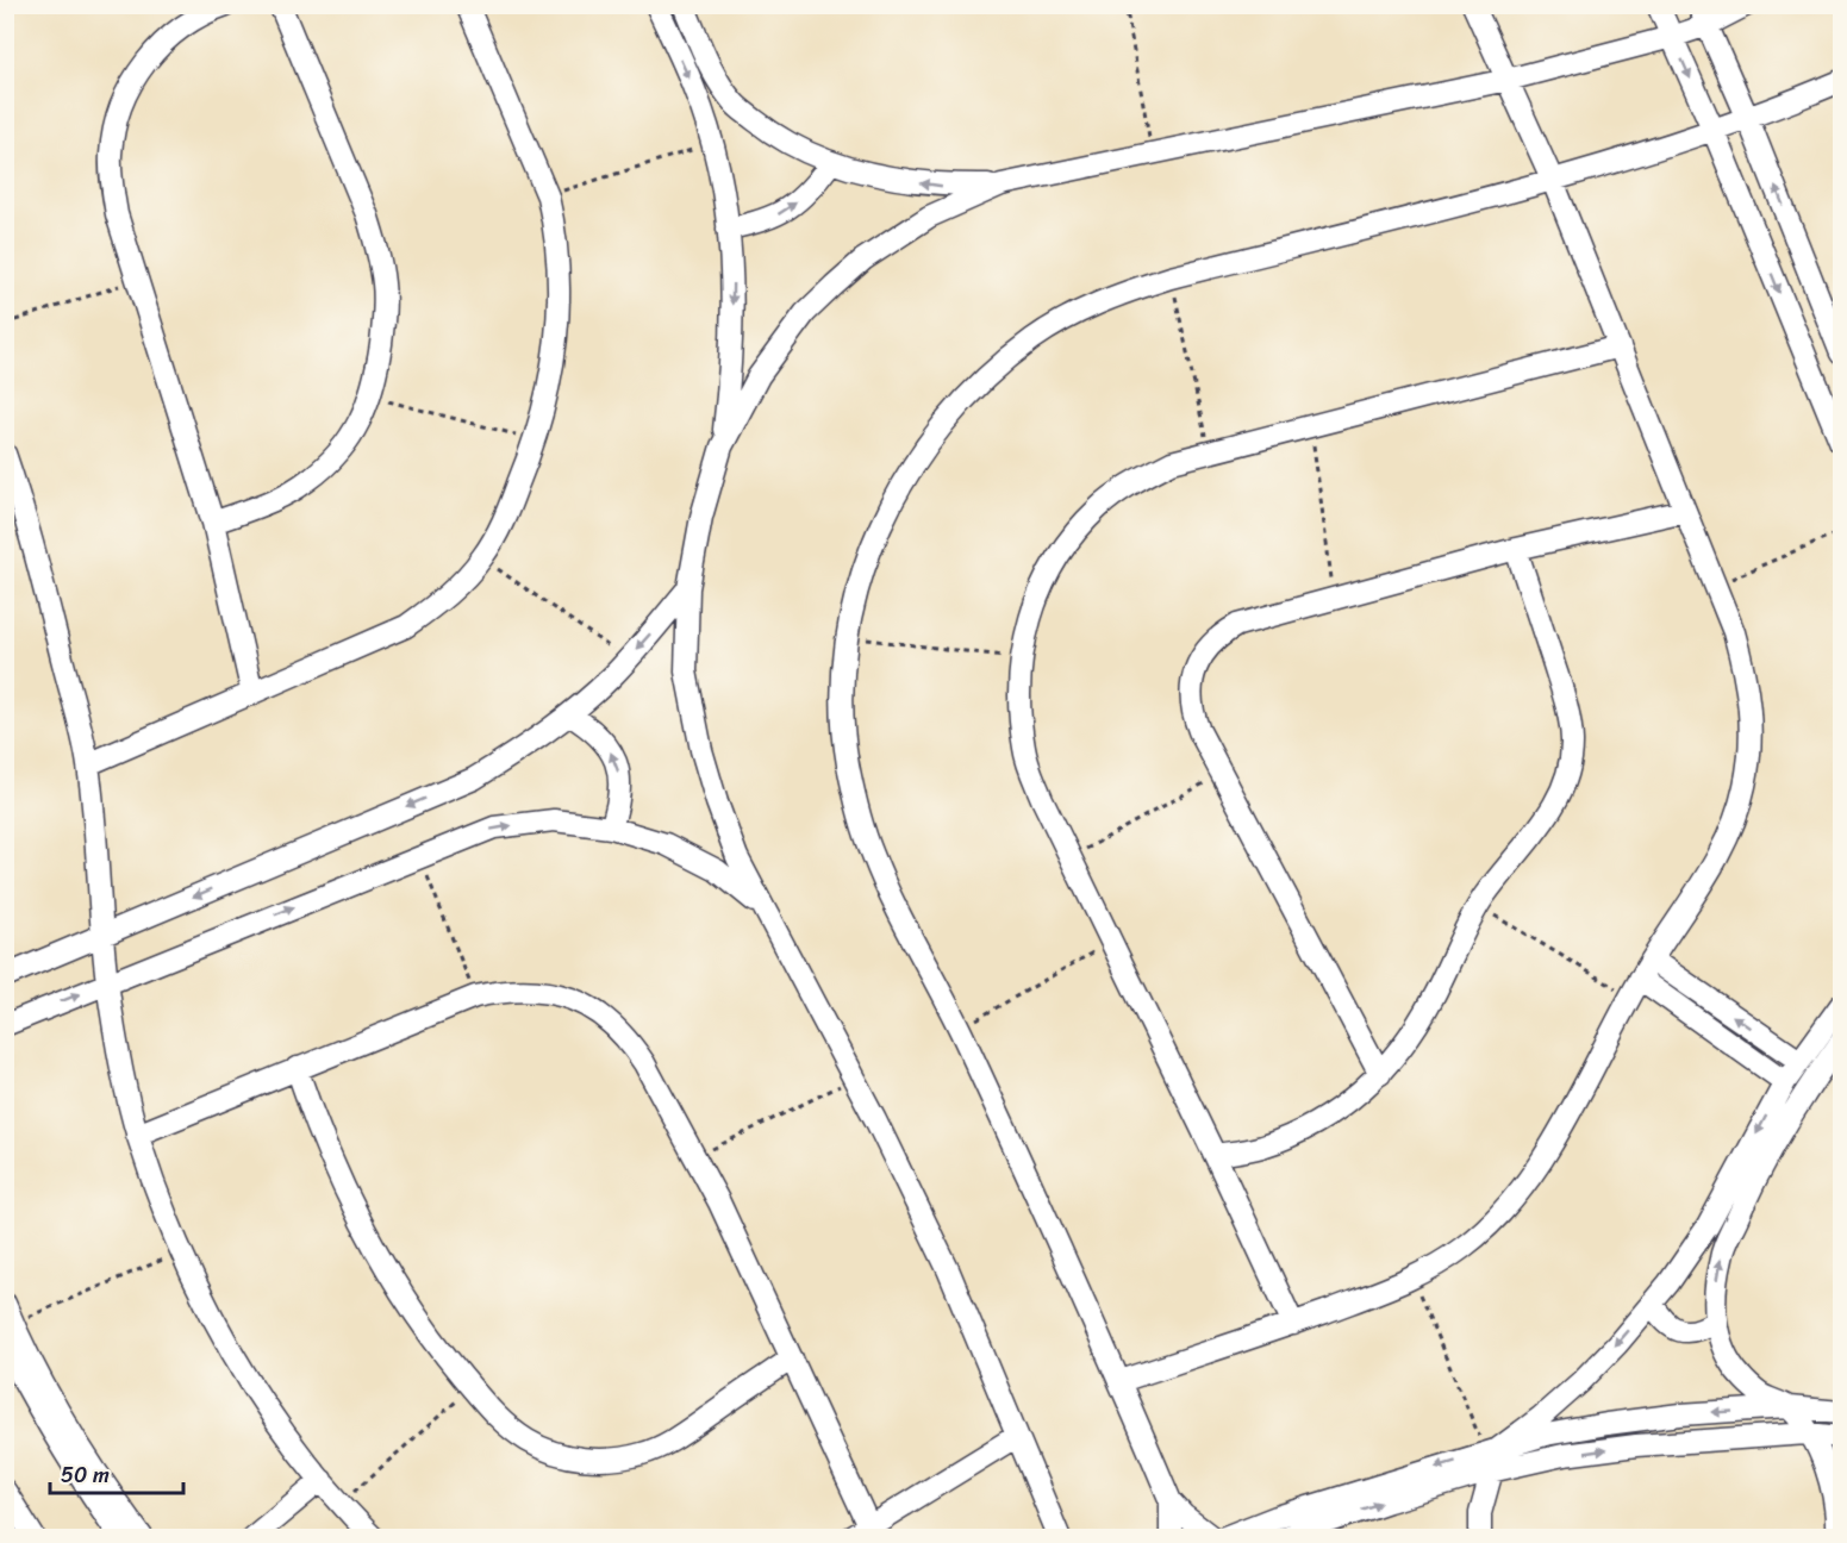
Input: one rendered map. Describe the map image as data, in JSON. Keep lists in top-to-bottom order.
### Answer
{
  "scale_bar": "50 m"
}
